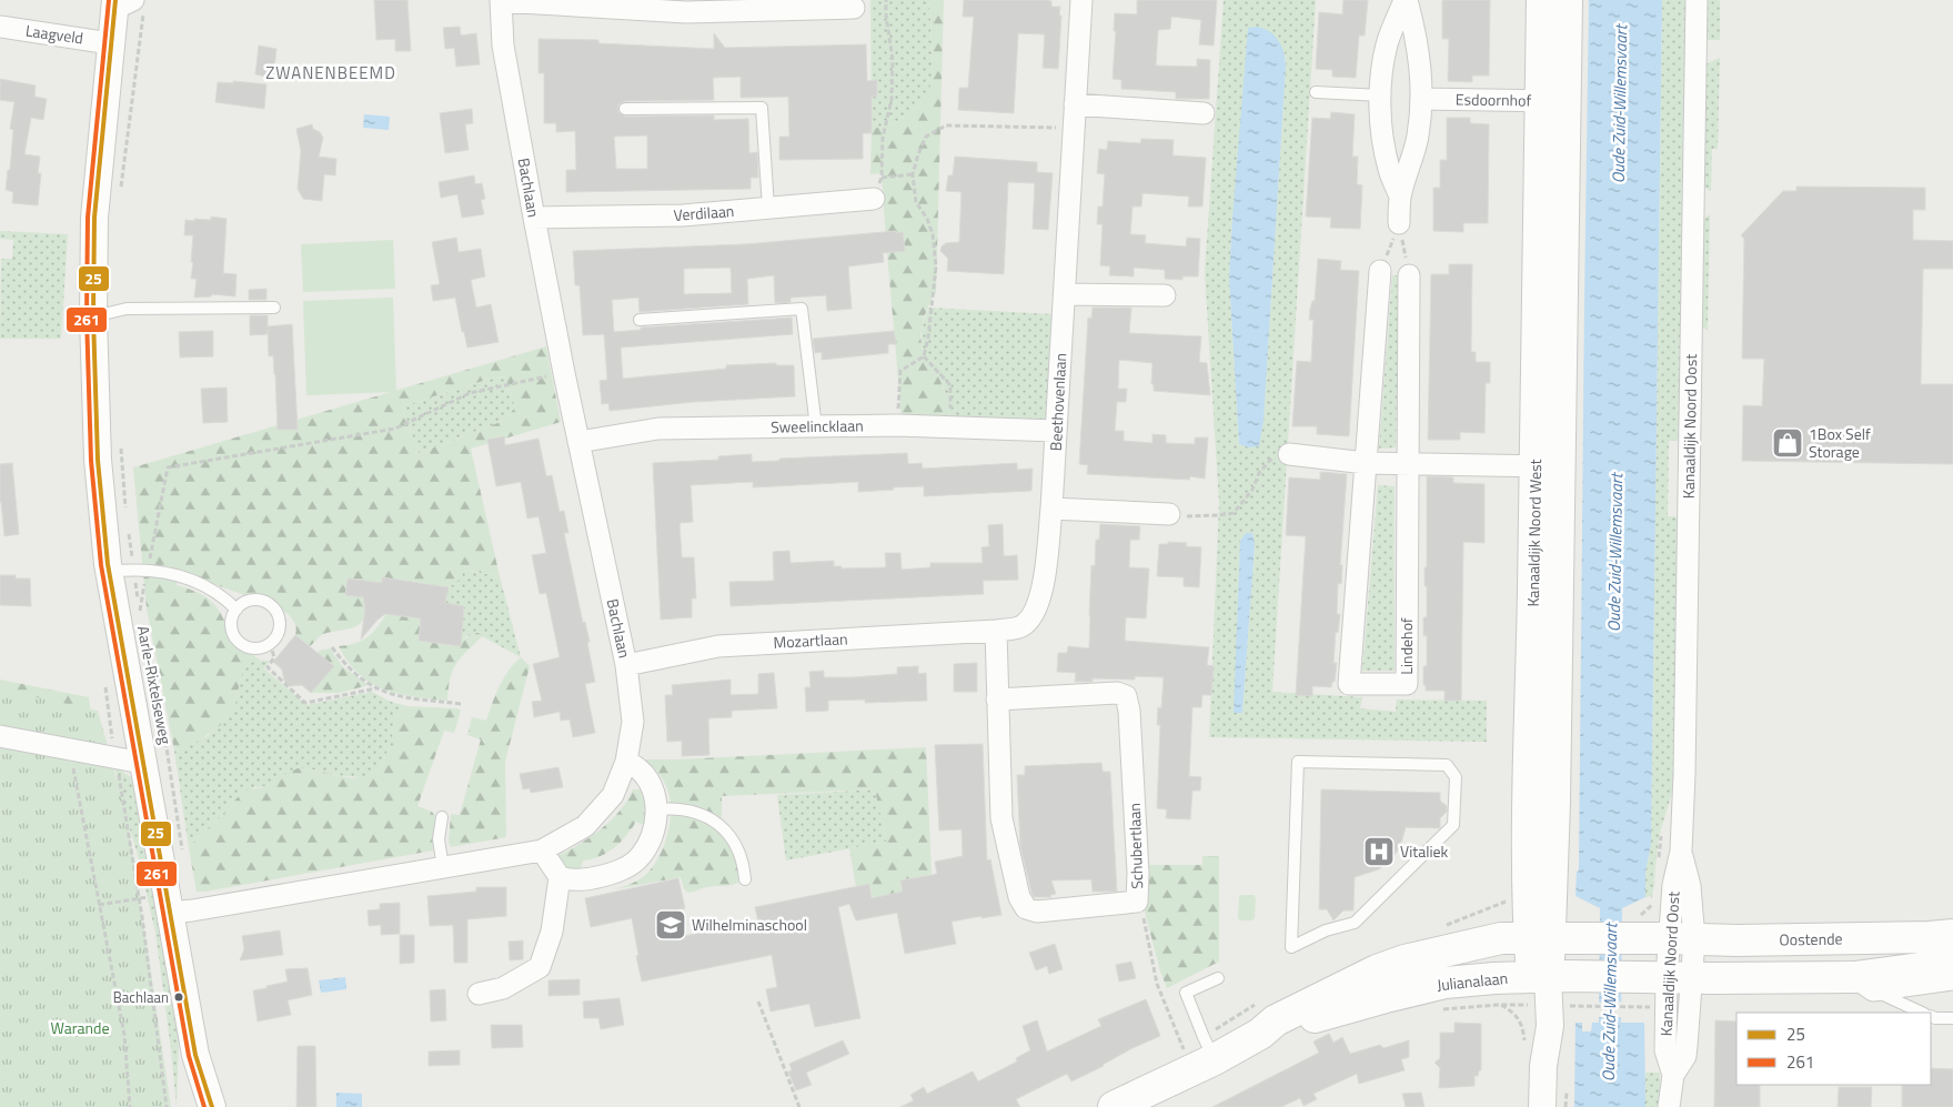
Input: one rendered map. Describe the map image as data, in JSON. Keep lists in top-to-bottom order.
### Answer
{
  "streets": {
    "main road": ["Kanaaldijk Noord West", "Oostende", "Julianalaan"],
    "street": [
      "Laagveld",
      "Esdoornhof",
      "Bachlaan",
      "Verdilaan",
      "Beethovenlaan",
      "Sweelincklaan",
      "Kanaaldijk Noord Oost",
      "Mozartlaan",
      "Lindehof",
      "Aarle-Rixtelseweg",
      "Schubertlaan"
    ]
  },
  "crossings": [
    ["Laagveld", "Aarle-Rixtelseweg"],
    ["Esdoornhof", "Kanaaldijk Noord West"],
    ["Bachlaan", "Verdilaan"],
    ["Bachlaan", "Sweelincklaan"],
    ["Bachlaan", "Mozartlaan"],
    ["Bachlaan", "Aarle-Rixtelseweg"],
    ["Beethovenlaan", "Sweelincklaan"],
    ["Beethovenlaan", "Mozartlaan"],
    ["Beethovenlaan", "Schubertlaan"],
    ["Kanaaldijk Noord Oost", "Oostende"],
    ["Kanaaldijk Noord Oost", "Julianalaan"],
    ["Kanaaldijk Noord West", "Julianalaan"],
    ["Mozartlaan", "Schubertlaan"],
    ["Oostende", "Julianalaan"]
  ],
  "districts": ["ZWANENBEEMD"],
  "water": ["Oude Zuid-Willemsvaart"],
  "parks": ["Warande"],
  "places": {
    "shop": ["1Box Self Storage"],
    "hospital": ["Vitaliek"],
    "school or university": ["Wilhelminaschool"],
    "other": ["Bachlaan"]
  },
  "lines": ["transit line 25", "transit line 261"],
  "legend": ["25", "261"]
}
